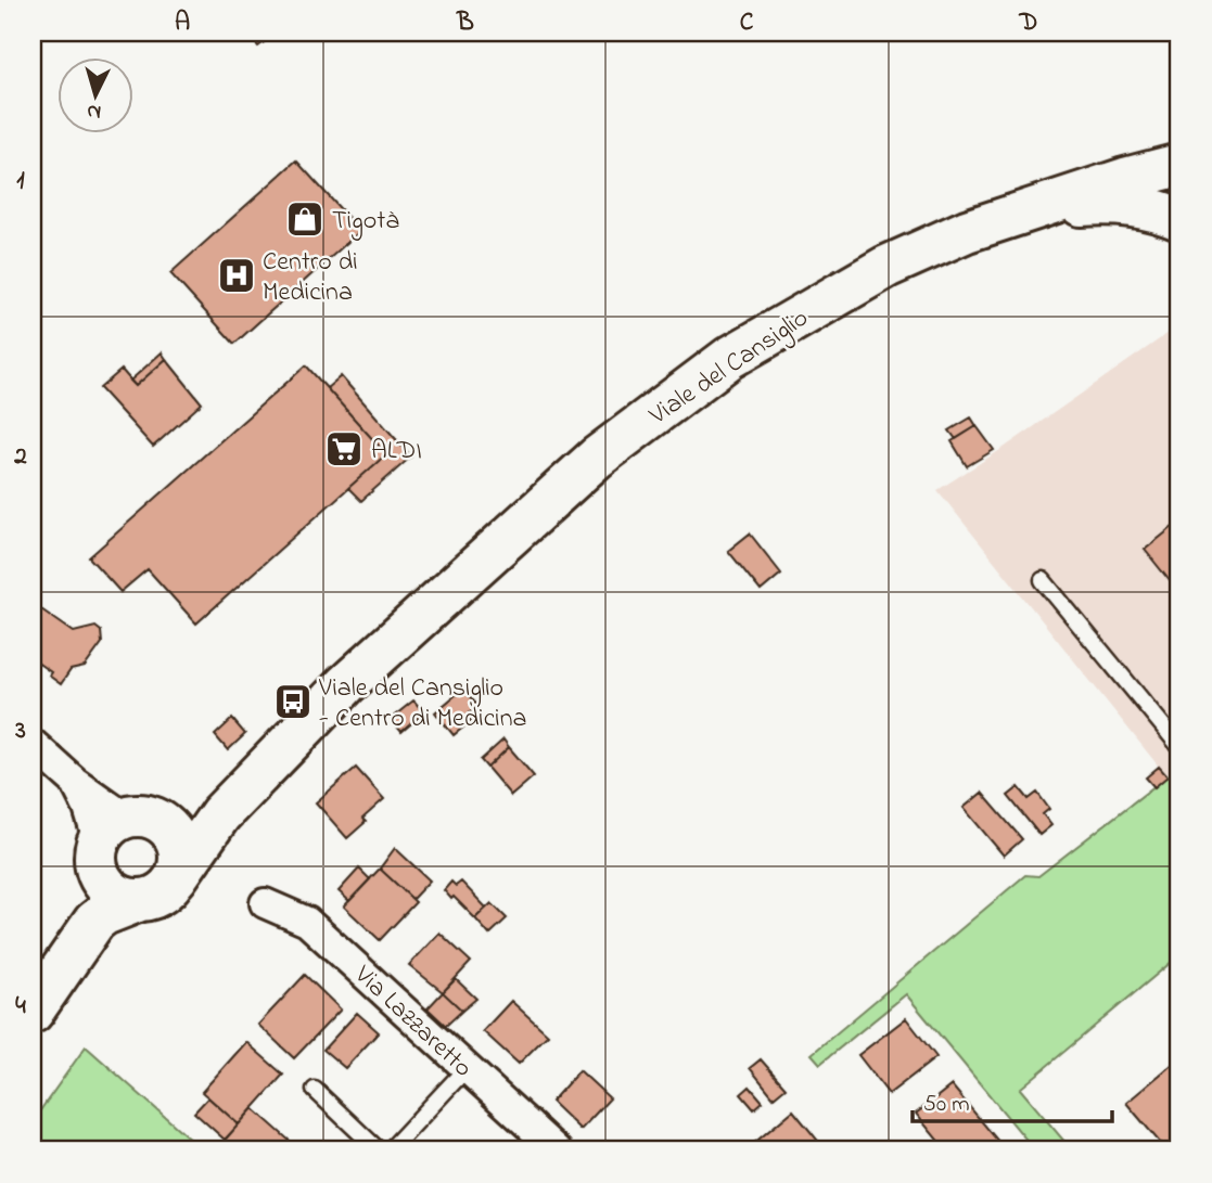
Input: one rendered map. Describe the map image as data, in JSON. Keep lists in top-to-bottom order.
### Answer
{
  "streets": {
    "main road": ["Viale del Cansiglio"],
    "street": ["Via Lazzaretto"]
  },
  "places": {
    "shop": ["Tigotà"],
    "hospital": ["Centro di Medicina"],
    "supermarket": ["ALDI"],
    "bus stop": ["Viale del Cansiglio - Centro di Medicina"]
  },
  "scale_bar": "50 m",
  "north": "bottom",
  "grid": {
    "columns": [
      "A",
      "B",
      "C",
      "D"
    ],
    "rows": [
      "1",
      "2",
      "3",
      "4"
    ]
  }
}
